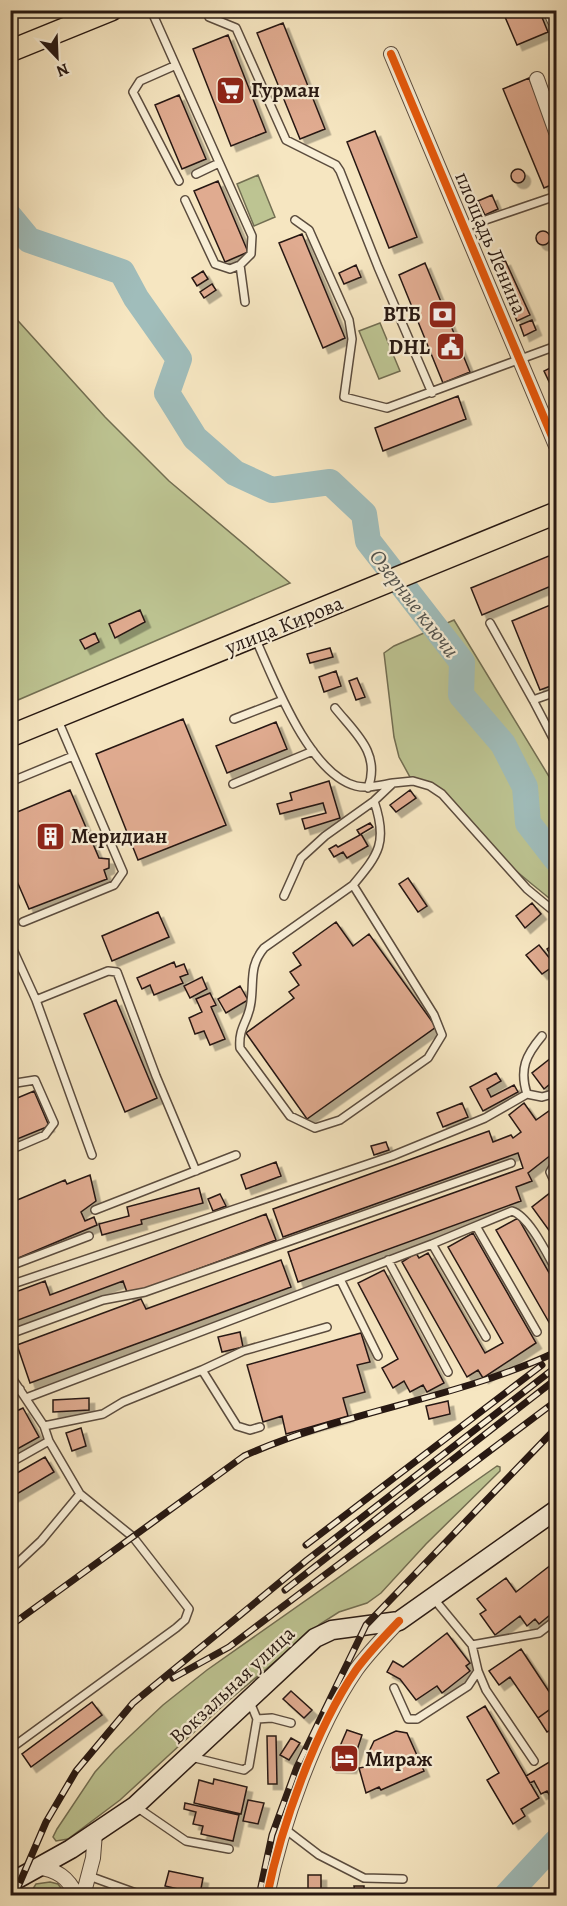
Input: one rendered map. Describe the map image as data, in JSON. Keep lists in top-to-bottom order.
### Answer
{
  "streets": {
    "main road": ["улица Кирова", "Вокзальная улица"],
    "street": ["площадь Ленина"]
  },
  "water": ["Озерные ключи"],
  "places": {
    "supermarket": ["Гурман"],
    "bank": ["ВТБ"],
    "public building": ["DHL"],
    "building": ["Меридиан"],
    "hotel": ["Мираж"]
  },
  "north": "bottom right"
}
